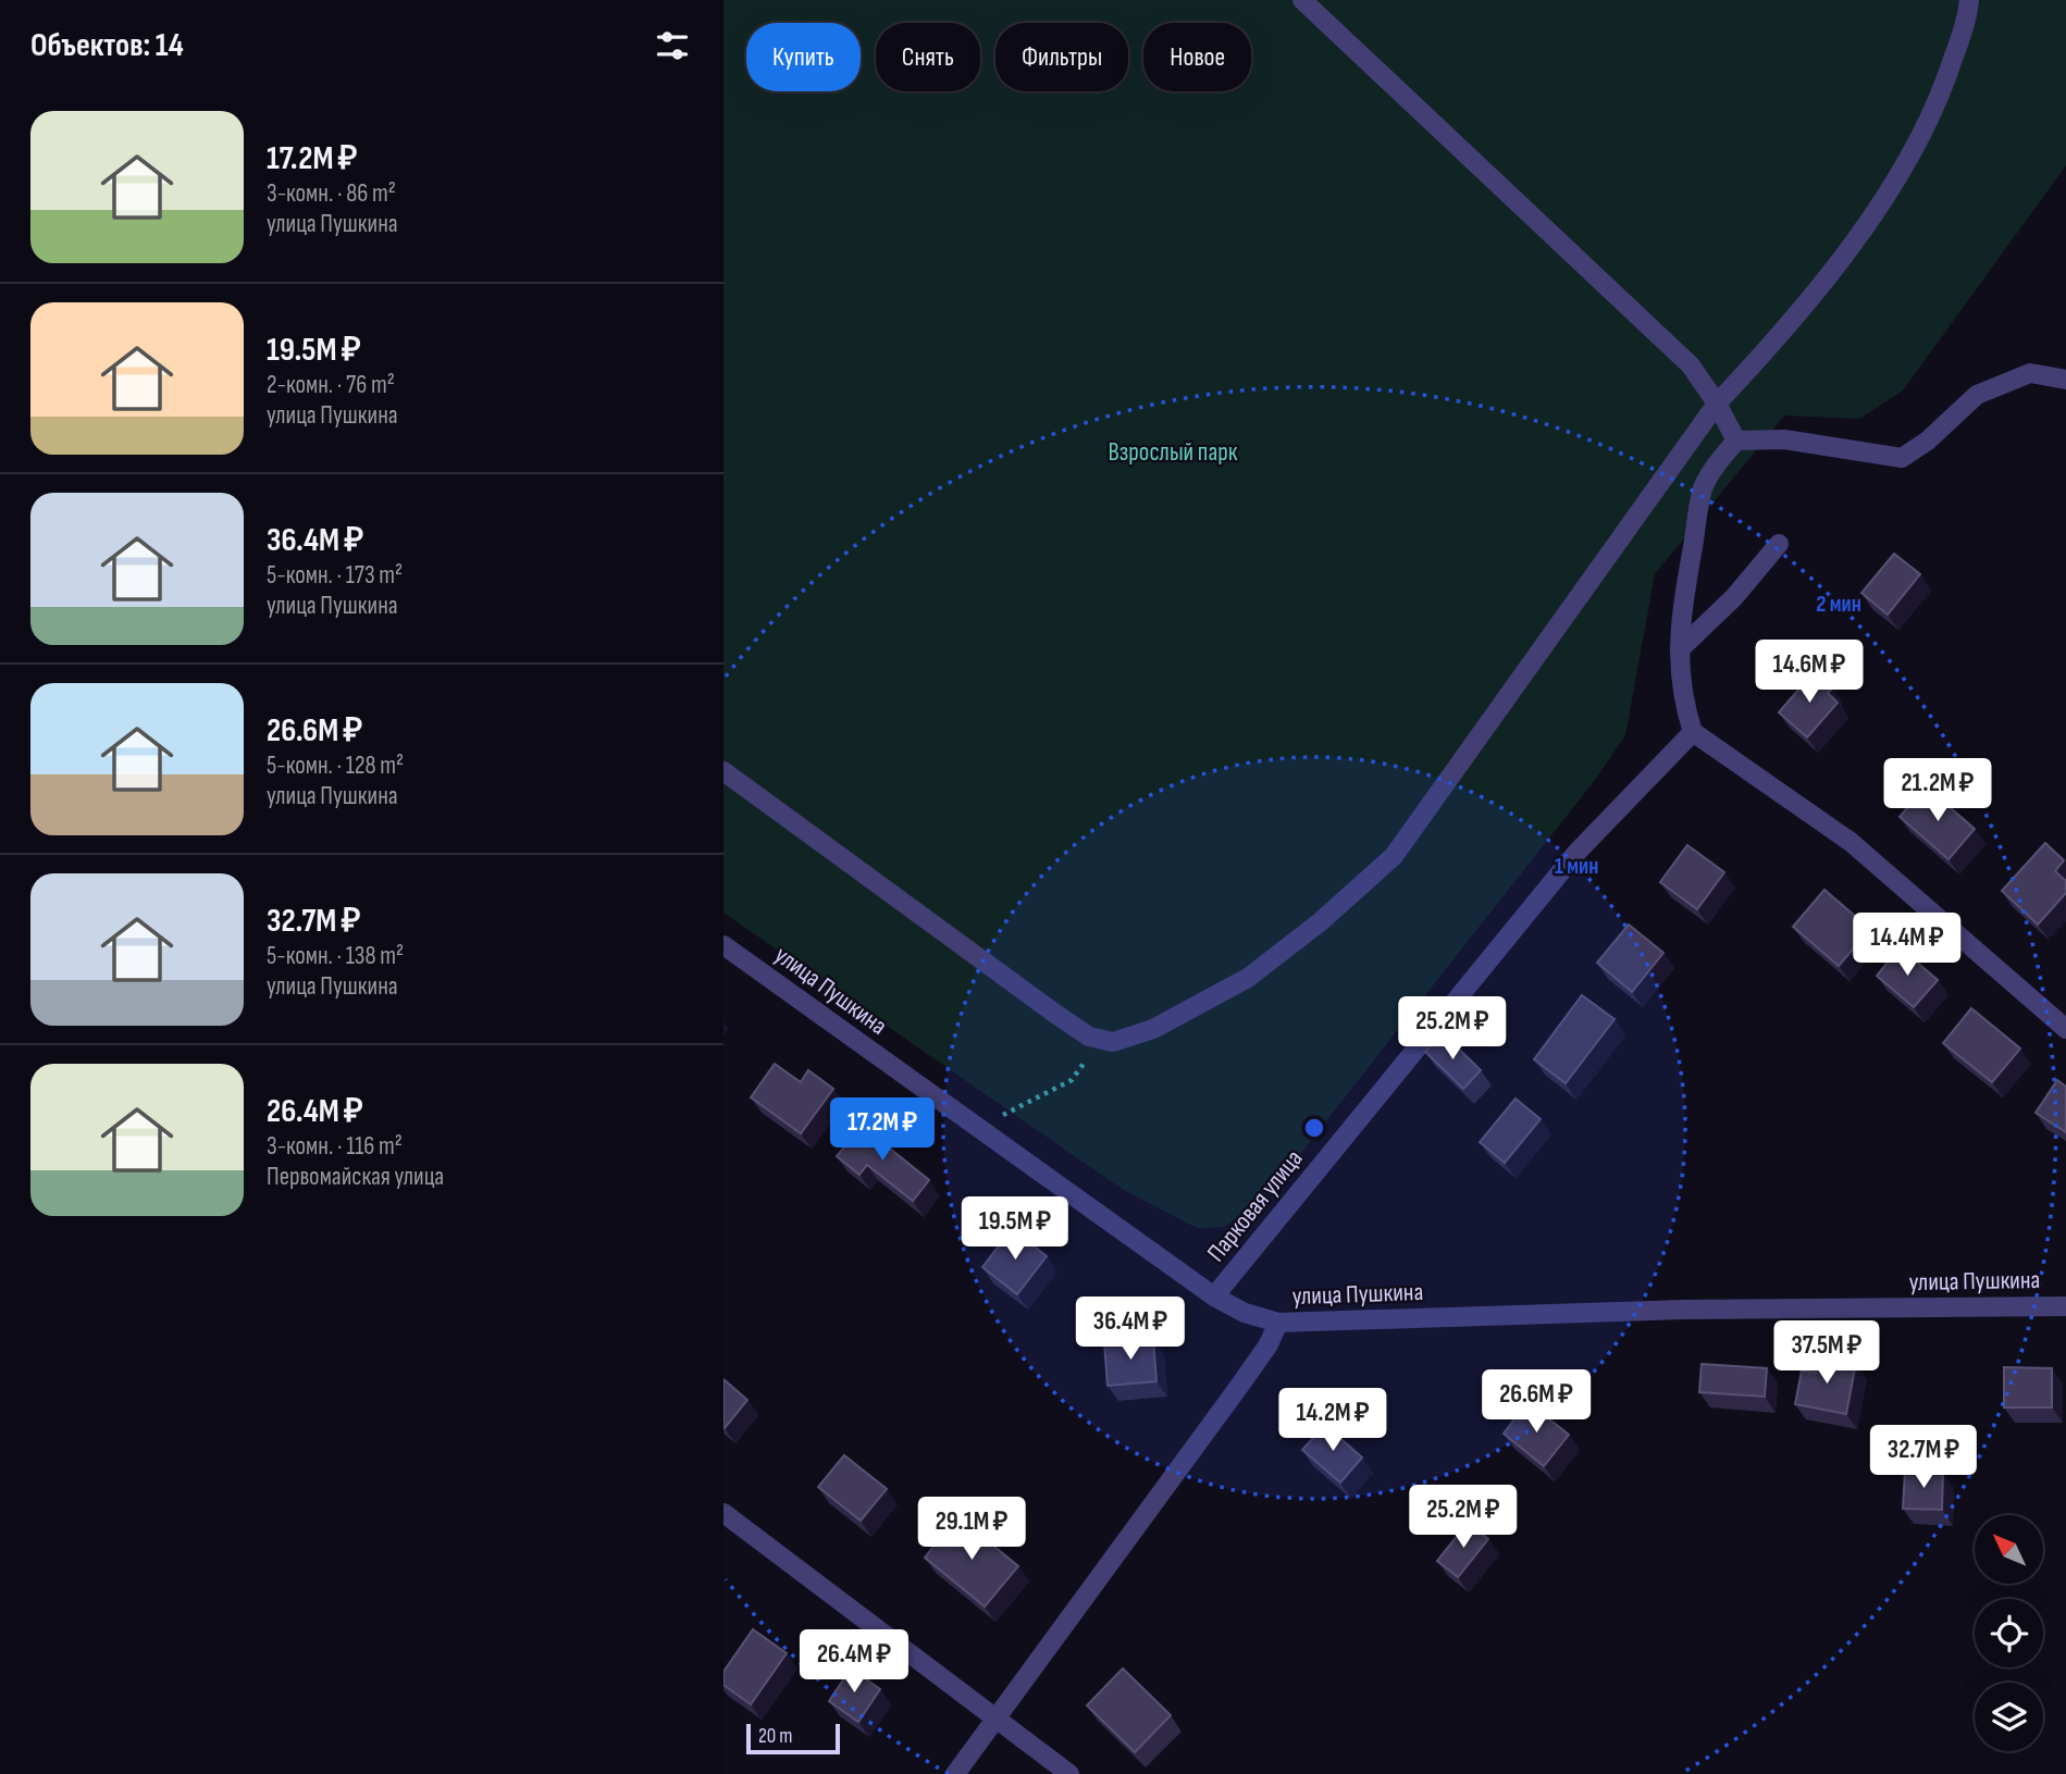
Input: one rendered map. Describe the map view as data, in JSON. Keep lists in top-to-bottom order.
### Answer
{
  "streets": {
    "street": ["улица Пушкина", "Парковая улица"]
  },
  "crossings": [
    ["улица Пушкина", "Парковая улица"]
  ],
  "parks": ["Взрослый парк"],
  "scale_bar": "20 m",
  "north": "top left",
  "page": {
    "heading": "Объектов: 14",
    "chip": [
      "Купить",
      "Снять",
      "Фильтры",
      "Новое"
    ],
    "list": [
      {
        "name": "17.2M ₽",
        "note": "3-комн. · 86 m² · улица Пушкина"
      },
      {
        "name": "19.5M ₽",
        "note": "2-комн. · 76 m² · улица Пушкина"
      },
      {
        "name": "36.4M ₽",
        "note": "5-комн. · 173 m² · улица Пушкина"
      },
      {
        "name": "26.6M ₽",
        "note": "5-комн. · 128 m² · улица Пушкина"
      },
      {
        "name": "32.7M ₽",
        "note": "5-комн. · 138 m² · улица Пушкина"
      },
      {
        "name": "26.4M ₽",
        "note": "3-комн. · 116 m² · Первомайская улица"
      }
    ],
    "price": [
      "14.6M ₽",
      "21.2M ₽",
      "14.4M ₽",
      "25.2M ₽",
      "17.2M ₽",
      "19.5M ₽",
      "36.4M ₽",
      "37.5M ₽",
      "26.6M ₽",
      "14.2M ₽",
      "32.7M ₽",
      "25.2M ₽",
      "29.1M ₽",
      "26.4M ₽"
    ],
    "scale": "20 m"
  },
  "rings": ["2 мин", "1 мин"]
}
